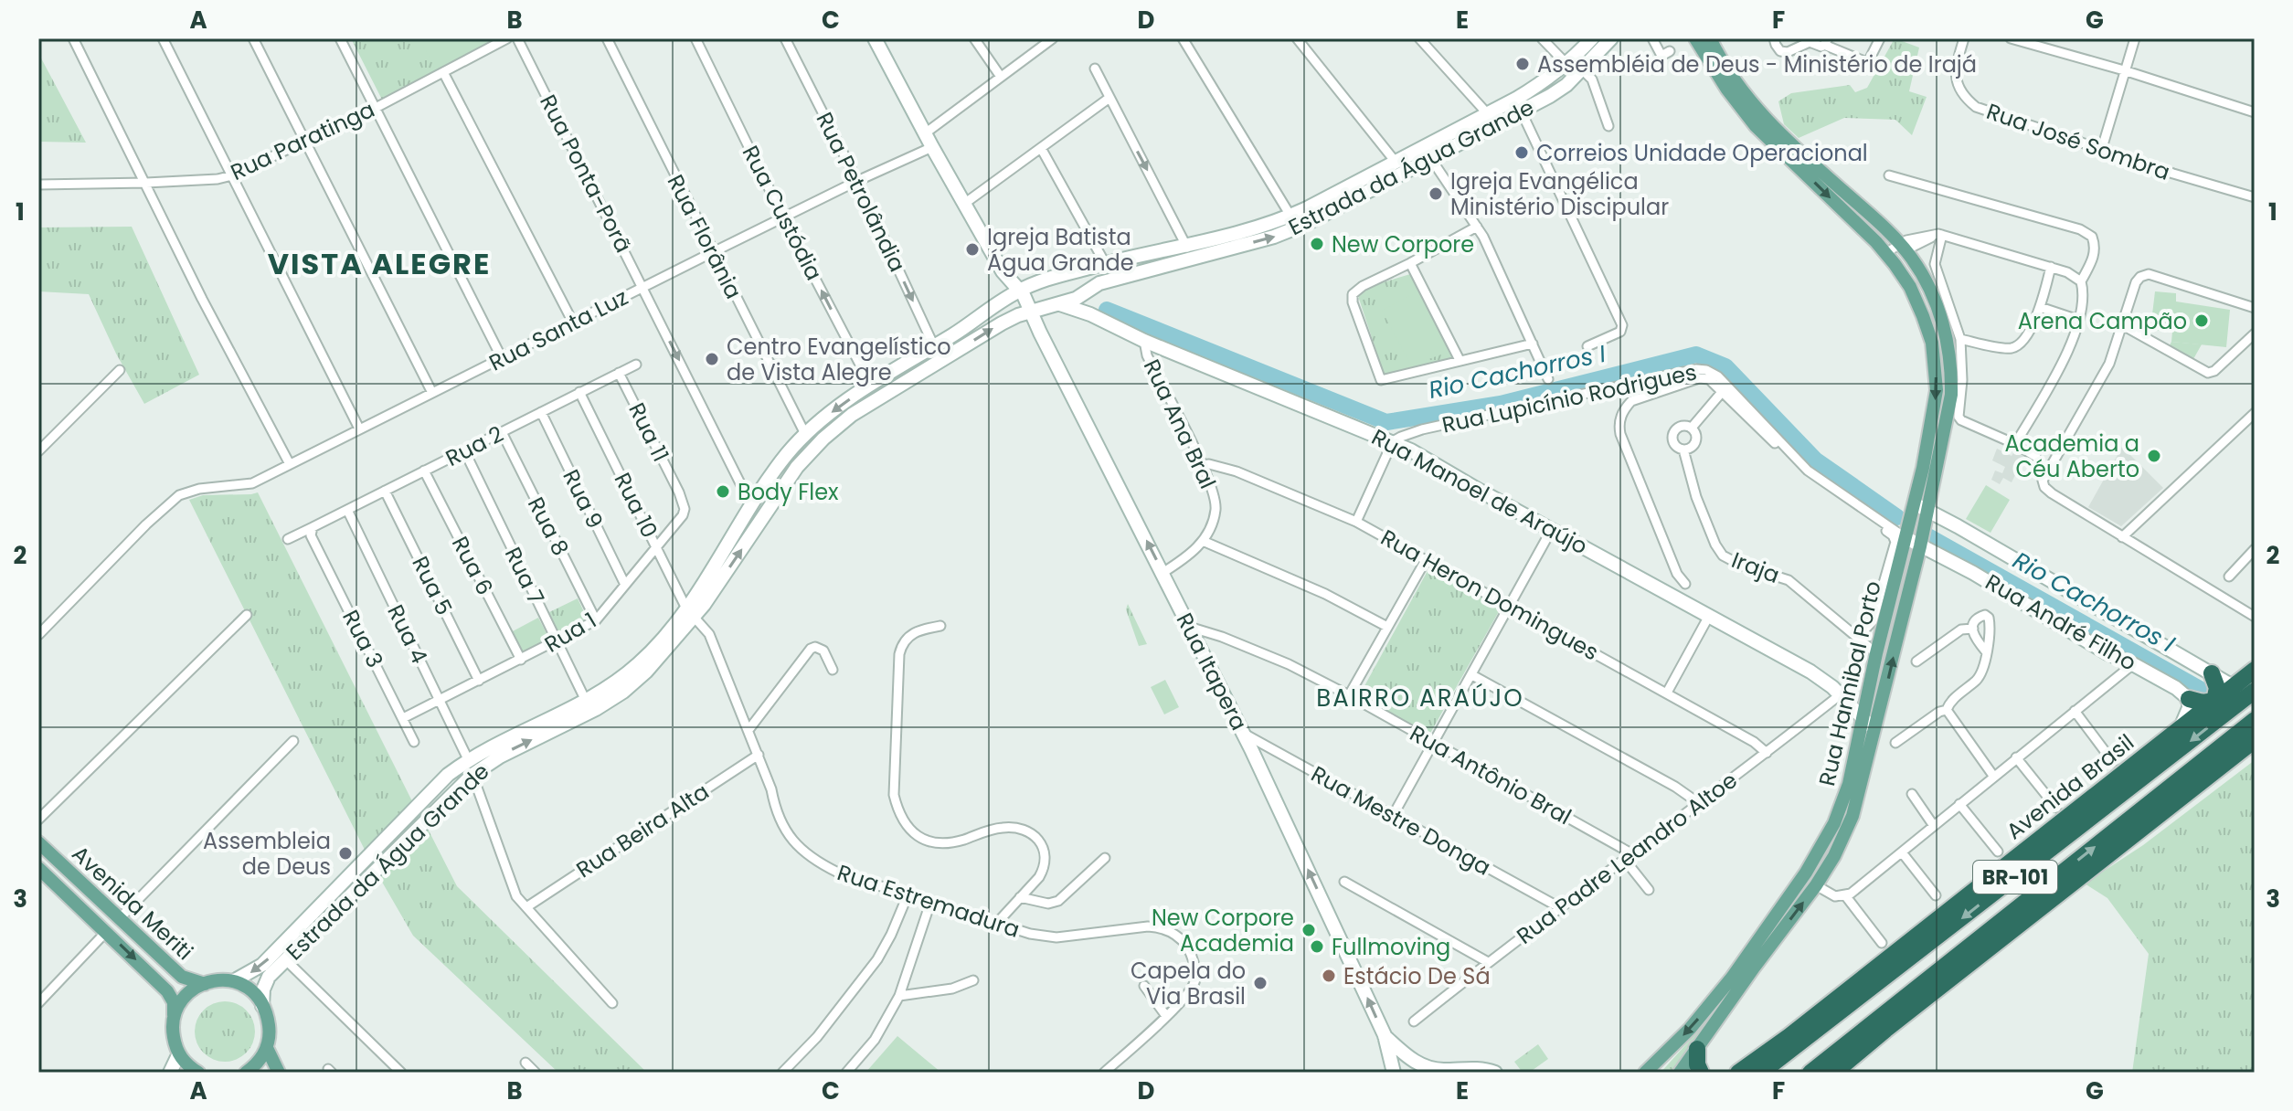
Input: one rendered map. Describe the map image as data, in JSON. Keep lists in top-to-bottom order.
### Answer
{
  "streets": {
    "highway": ["Avenida Brasil", "BR-101"],
    "main road": [
      "Estrada da Água Grande",
      "Rua Manoel de Araújo",
      "Rua André Filho",
      "Rua Itapera",
      "Rua Hannibal Porto",
      "Avenida Meriti"
    ],
    "street": [
      "Rua Paratinga",
      "Rua José Sombra",
      "Rua Ponta-Porã",
      "Rua Petrolândia",
      "Rua Custódia",
      "Rua Florânia",
      "Rua Santa Luz",
      "Rua Lupicínio Rodrigues",
      "Rua Ana Bral",
      "Rua 11",
      "Rua 2",
      "Rua 9",
      "Rua 10",
      "Rua 8",
      "Rua 6",
      "Iraja",
      "Rua 7",
      "Rua 5",
      "Rua Heron Domingues",
      "Rua 1",
      "Rua 4",
      "Rua 3",
      "Rua Antônio Bral",
      "Rua Mestre Donga",
      "Rua Beira Alta",
      "Rua Padre Leandro Altoe",
      "Rua Estremadura"
    ]
  },
  "crossings": [
    ["Estrada da Água Grande", "Rua Ponta-Porã"],
    ["Estrada da Água Grande", "Rua Petrolândia"],
    ["Estrada da Água Grande", "Rua Custódia"],
    ["Estrada da Água Grande", "Rua Florânia"],
    ["Estrada da Água Grande", "Rua Manoel de Araújo"],
    ["Estrada da Água Grande", "Rua 10"],
    ["Estrada da Água Grande", "Rua 7"],
    ["Estrada da Água Grande", "Rua 4"],
    ["Estrada da Água Grande", "Rua Itapera"],
    ["Estrada da Água Grande", "Rua Estremadura"],
    ["Rua Ponta-Porã", "Rua Santa Luz"],
    ["Rua Petrolândia", "Rua Santa Luz"],
    ["Rua Custódia", "Rua Santa Luz"],
    ["Rua Florânia", "Rua Santa Luz"],
    ["Rua Lupicínio Rodrigues", "Rua Manoel de Araújo"],
    ["Rua Lupicínio Rodrigues", "Rua André Filho"],
    ["Rua Lupicínio Rodrigues", "Rua Hannibal Porto"],
    ["Rua Ana Bral", "Rua Manoel de Araújo"],
    ["Rua Ana Bral", "Rua Heron Domingues"],
    ["Rua Ana Bral", "Rua Itapera"],
    ["Rua 11", "Rua 2"],
    ["Rua 11", "Rua 1"],
    ["Rua 2", "Rua 9"],
    ["Rua 2", "Rua 10"],
    ["Rua 2", "Rua 8"],
    ["Rua 2", "Rua 6"],
    ["Rua 2", "Rua 7"],
    ["Rua 2", "Rua 5"],
    ["Rua 2", "Rua 4"],
    ["Rua 2", "Rua 3"],
    ["Rua Manoel de Araújo", "Rua Hannibal Porto"],
    ["Rua Manoel de Araújo", "Rua Padre Leandro Altoe"],
    ["Rua 9", "Rua 1"],
    ["Rua 10", "Rua 1"],
    ["Rua 10", "Rua Estremadura"],
    ["Rua 8", "Rua 1"],
    ["Rua 6", "Rua 1"],
    ["Iraja", "Rua Hannibal Porto"],
    ["Rua 7", "Rua 1"],
    ["Rua 5", "Rua 1"],
    ["Rua Heron Domingues", "Rua Padre Leandro Altoe"],
    ["Rua André Filho", "Rua Hannibal Porto"],
    ["Rua André Filho", "Avenida Brasil"],
    ["Rua 1", "Rua 4"],
    ["Rua 1", "Rua 3"],
    ["Rua Itapera", "Rua Antônio Bral"],
    ["Rua Itapera", "Rua Mestre Donga"],
    ["Rua Antônio Bral", "Rua Padre Leandro Altoe"],
    ["Rua Mestre Donga", "Rua Padre Leandro Altoe"],
    ["Rua Beira Alta", "Rua Estremadura"]
  ],
  "one_way": [
    "Rua Ponta-Porã",
    "Rua Petrolândia",
    "Rua Custódia",
    "Rua Itapera"
  ],
  "districts": ["VISTA ALEGRE", "BAIRRO ARAÚJO"],
  "water": ["Rio Cachorros I"],
  "places": [
    "Assembléia de Deus - Ministério de Irajá",
    "Correios Unidade Operacional",
    "Igreja Evangélica Ministério Discipular",
    "New Corpore",
    "Igreja Batista Água Grande",
    "Arena Campão",
    "Centro Evangelístico de Vista Alegre",
    "Academia a Céu Aberto",
    "Body Flex",
    "Assembleia de Deus",
    "New Corpore Academia",
    "Fullmoving",
    "Estácio De Sá",
    "Capela do Via Brasil"
  ],
  "grid": {
    "columns": [
      "A",
      "B",
      "C",
      "D",
      "E",
      "F",
      "G"
    ],
    "rows": ["1", "2", "3"]
  }
}
